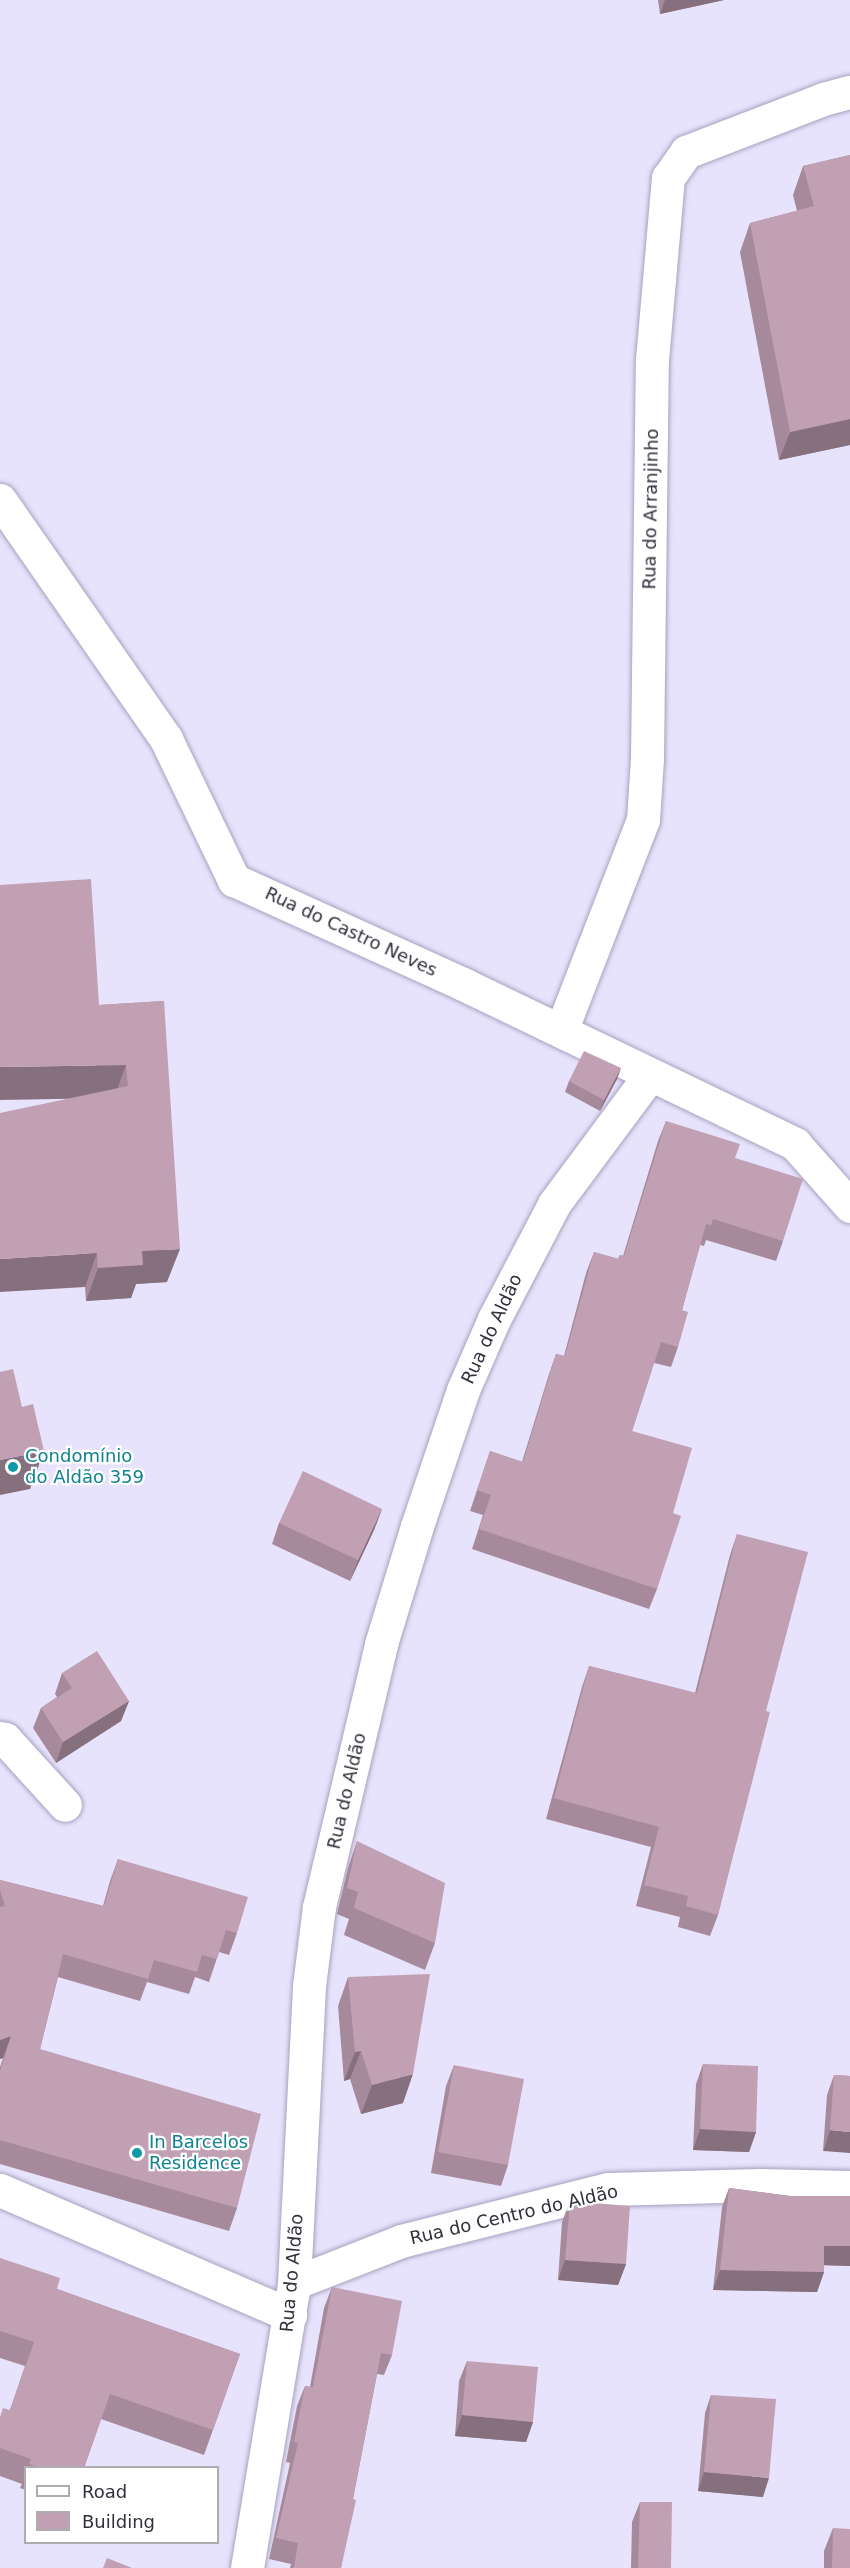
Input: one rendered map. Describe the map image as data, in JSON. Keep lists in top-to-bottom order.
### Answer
{
  "streets": {
    "street": [
      "Rua do Arranjinho",
      "Rua do Castro Neves",
      "Rua do Aldão",
      "Rua do Centro do Aldão"
    ]
  },
  "crossings": [
    ["Rua do Arranjinho", "Rua do Castro Neves"],
    ["Rua do Castro Neves", "Rua do Aldão"],
    ["Rua do Aldão", "Rua do Centro do Aldão"]
  ],
  "places": ["Condomínio do Aldão 359", "In Barcelos Residence"],
  "legend": ["Road", "Building"]
}
